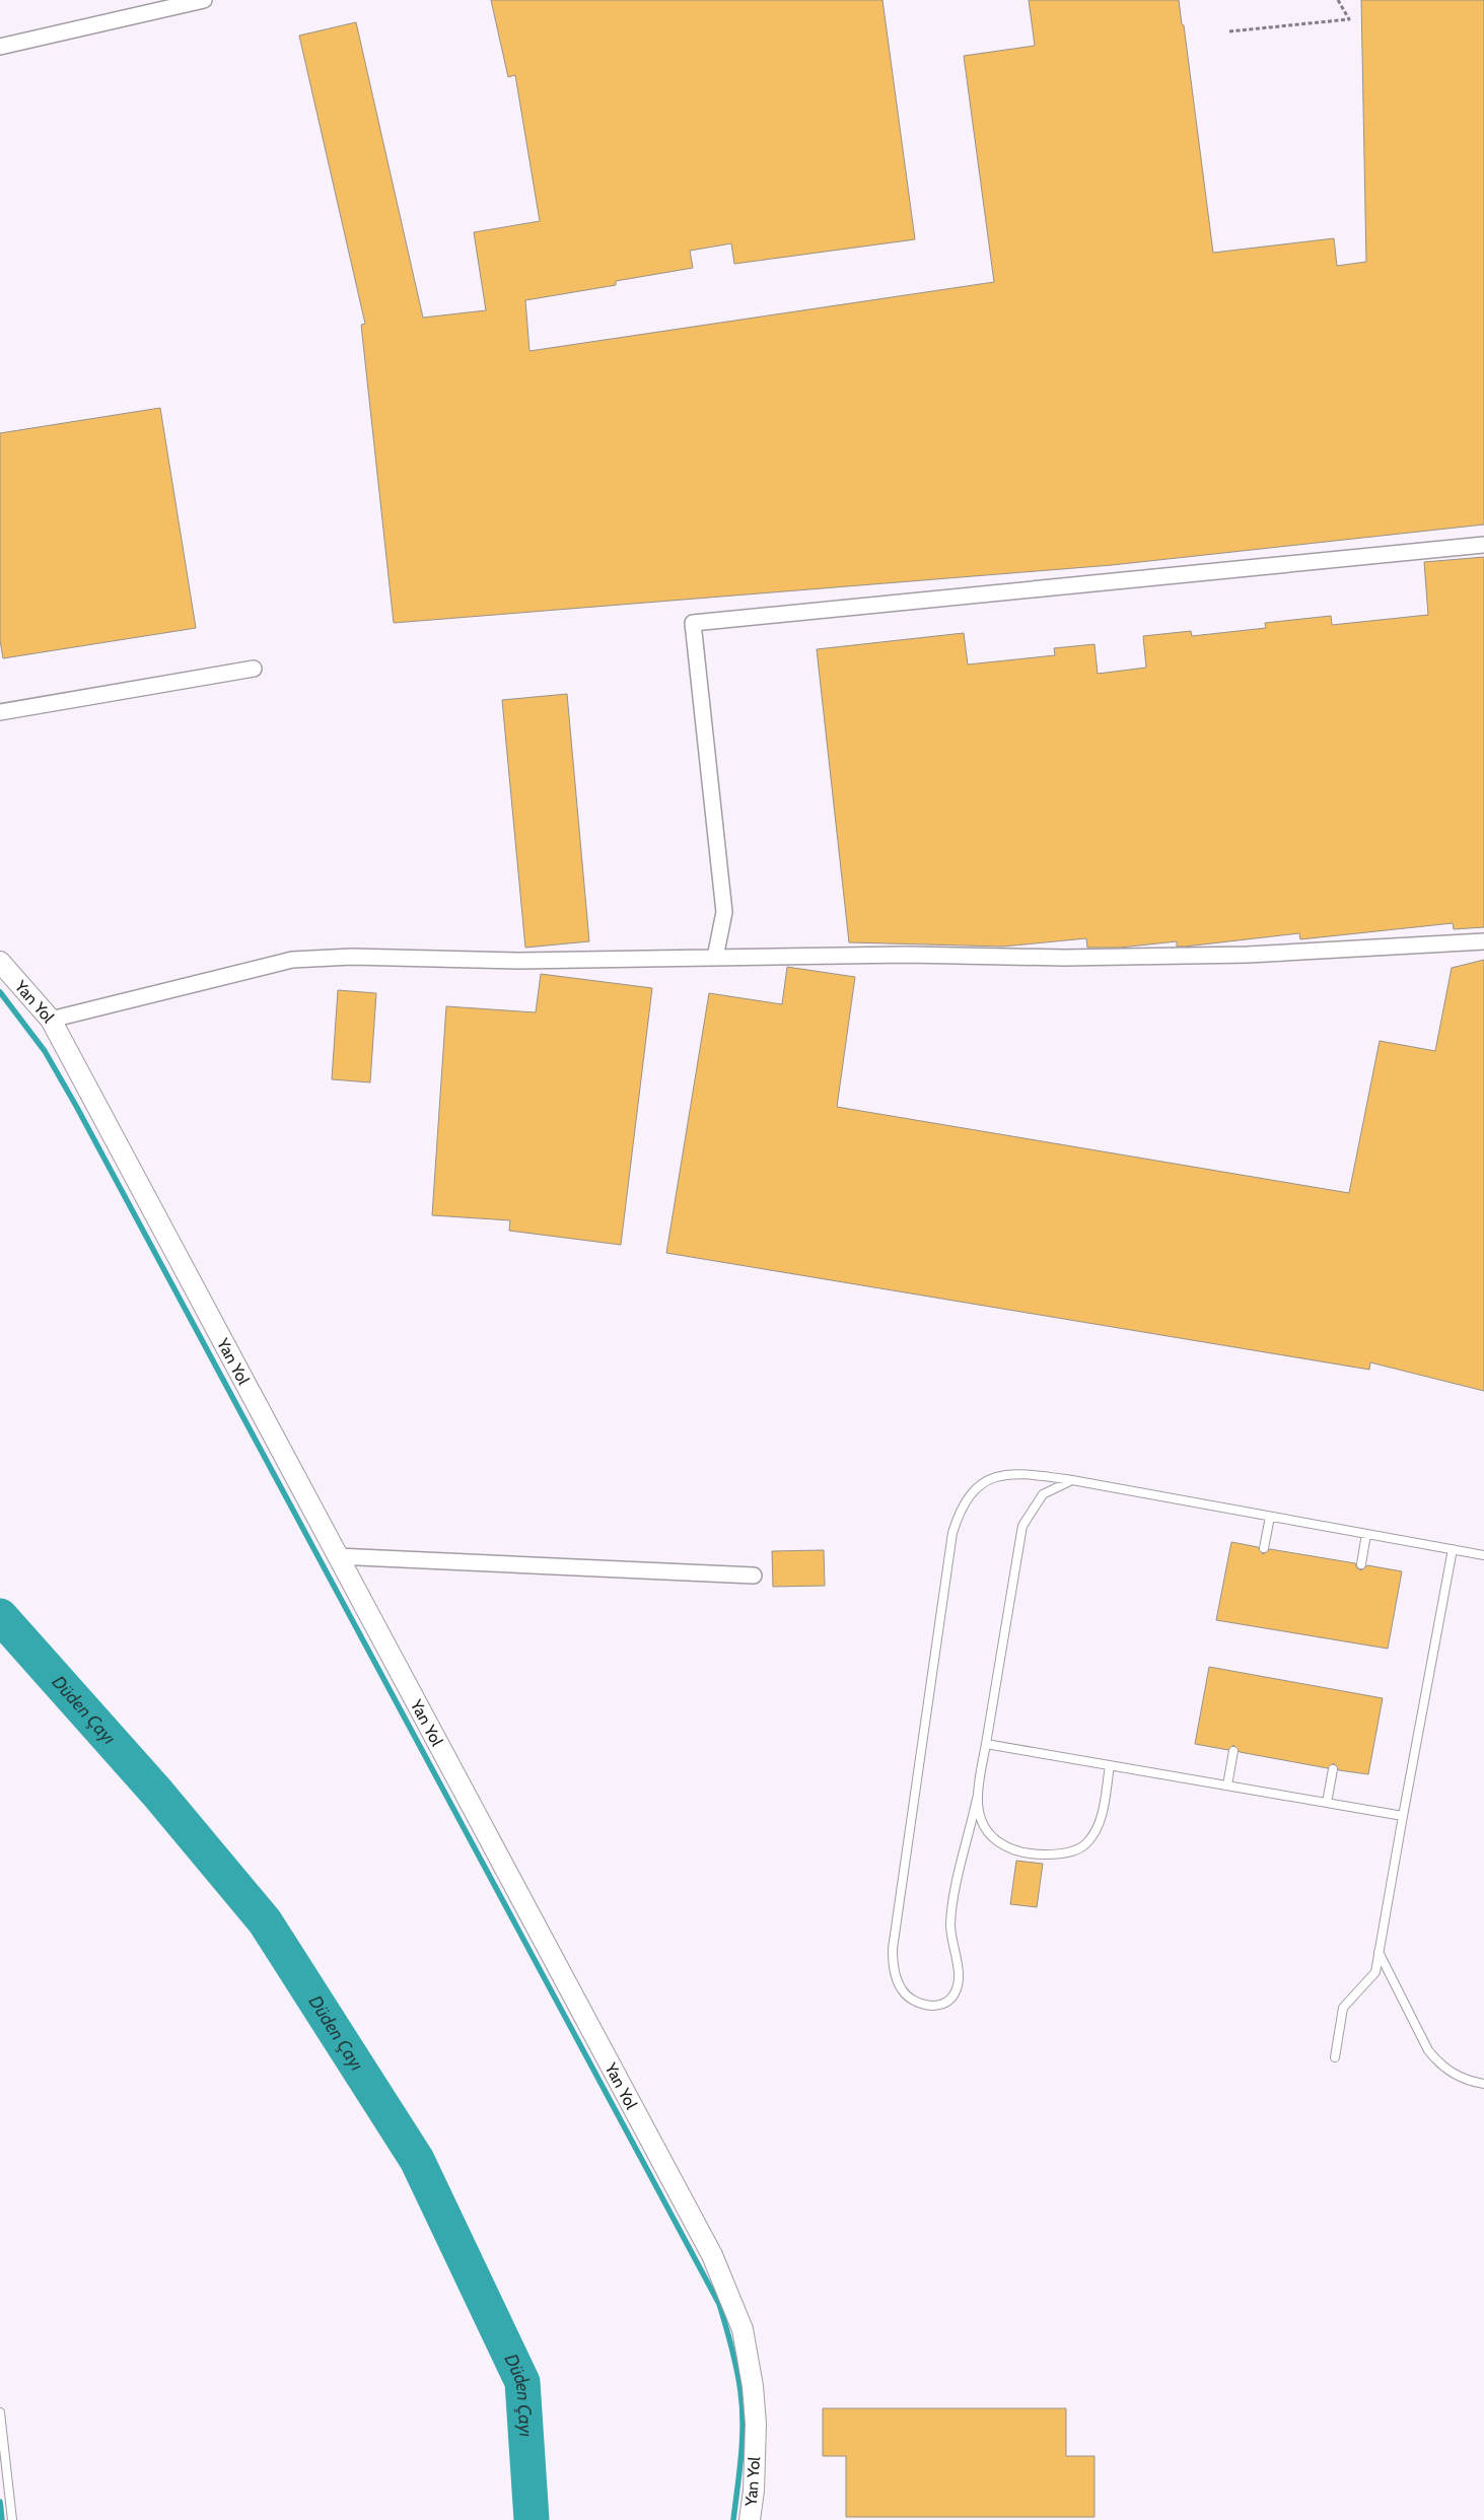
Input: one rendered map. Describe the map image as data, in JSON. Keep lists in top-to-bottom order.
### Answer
{
  "streets": {
    "street": ["Yan Yol"]
  },
  "water": ["Düden Çayı"]
}
